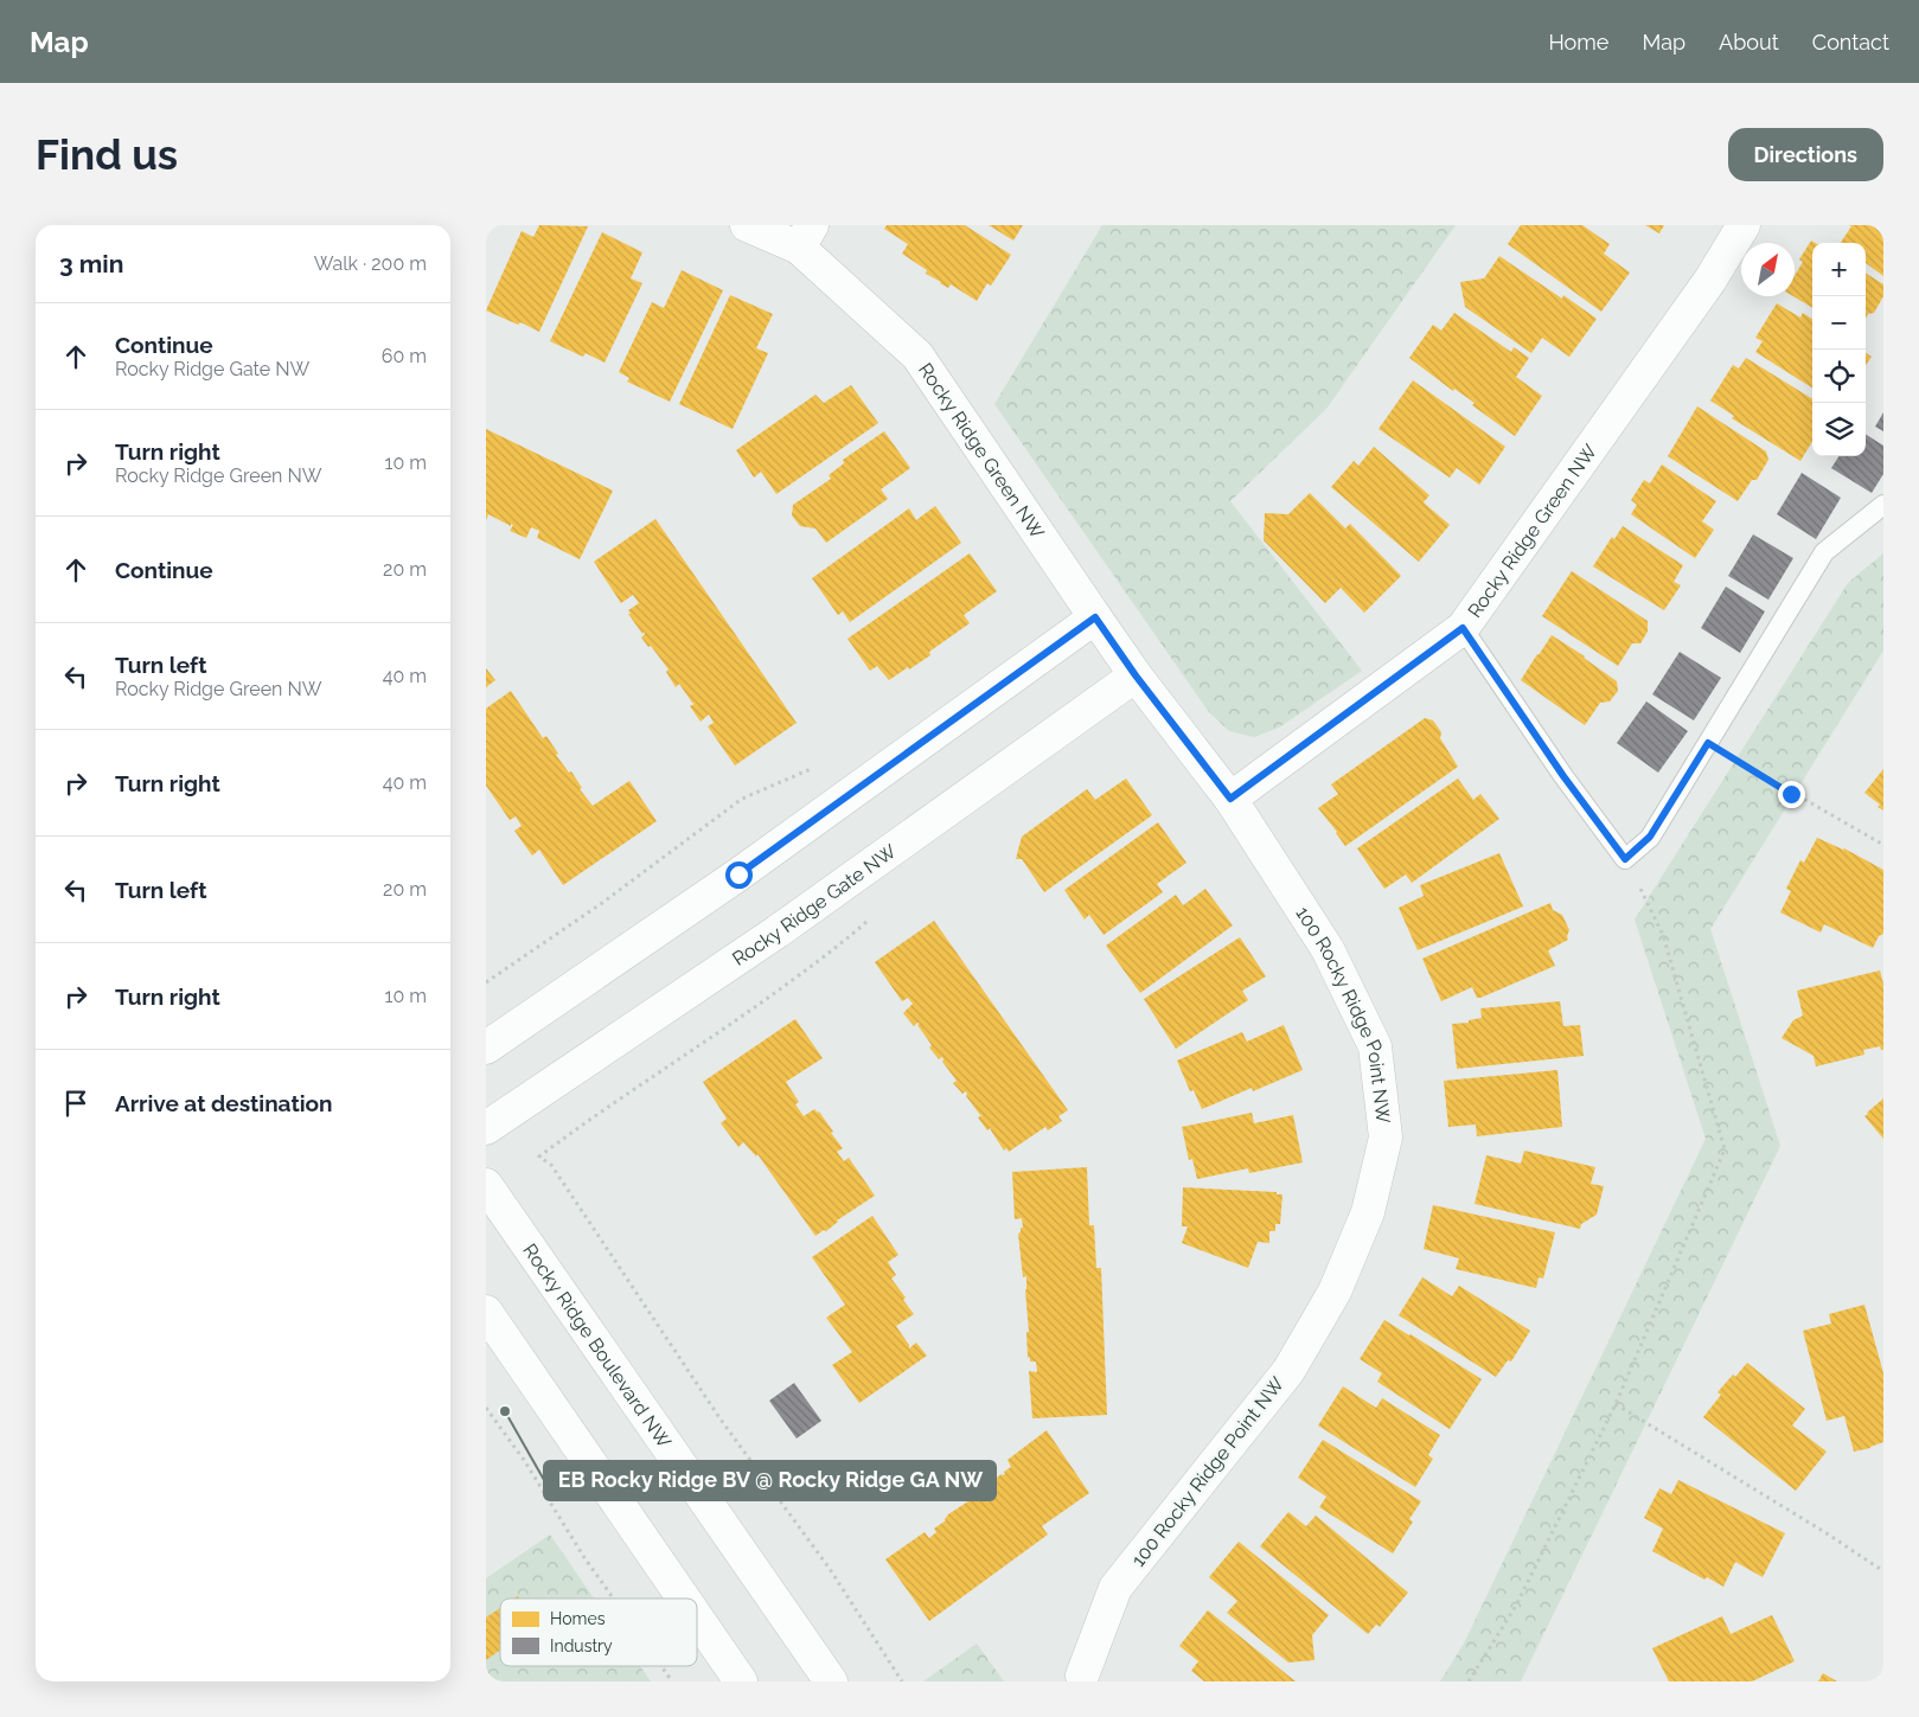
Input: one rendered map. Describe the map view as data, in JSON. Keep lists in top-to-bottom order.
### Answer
{
  "streets": {
    "street": [
      "Rocky Ridge Green NW",
      "Rocky Ridge Gate NW",
      "100 Rocky Ridge Point NW",
      "Rocky Ridge Boulevard NW"
    ]
  },
  "crossings": [
    ["Rocky Ridge Green NW", "Rocky Ridge Gate NW"],
    ["Rocky Ridge Green NW", "100 Rocky Ridge Point NW"],
    ["Rocky Ridge Gate NW", "100 Rocky Ridge Point NW"]
  ],
  "places": ["EB Rocky Ridge BV @ Rocky Ridge GA NW"],
  "legend": ["Homes", "Industry"],
  "north": "top right",
  "page": {
    "header": "Map",
    "nav": [
      "Home",
      "Map",
      "About",
      "Contact"
    ],
    "buttons": "Directions",
    "title": "Find us",
    "heading": ["3 min", "Walk · 200 m"],
    "map_buttons": ["+", "−"],
    "list": [
      ["Continue", "Rocky Ridge Gate NW", "60 m"],
      ["Turn right", "Rocky Ridge Green NW", "10 m"],
      ["Continue", "20 m"],
      ["Turn left", "Rocky Ridge Green NW", "40 m"],
      ["Turn right", "40 m"],
      ["Turn left", "20 m"],
      ["Turn right", "10 m"],
      "Arrive at destination"
    ]
  }
}
